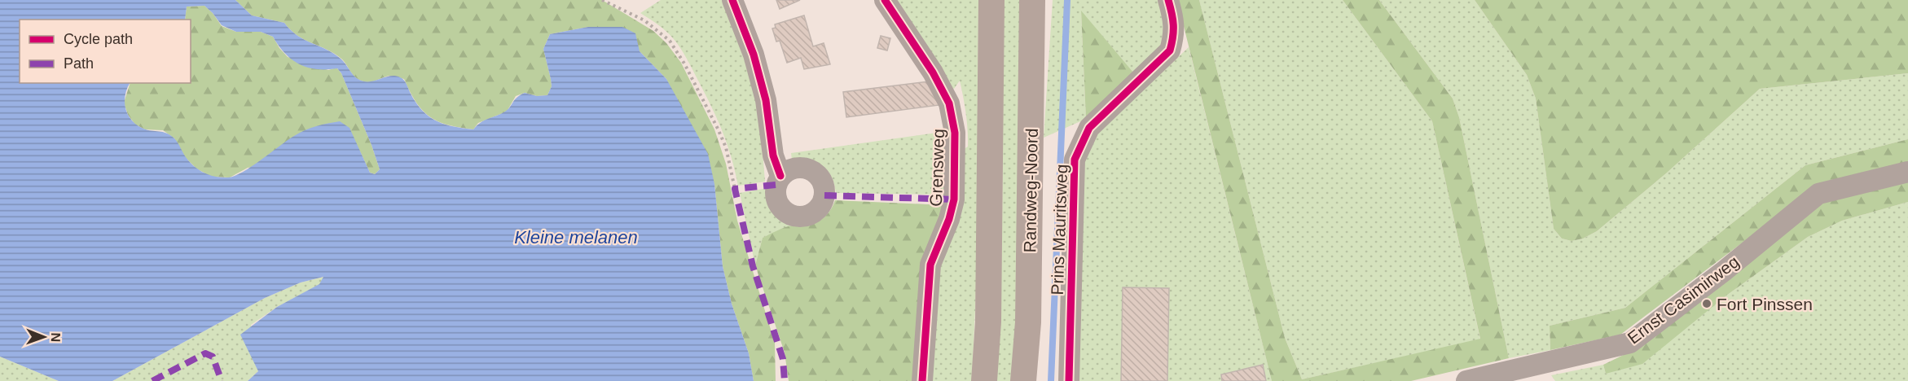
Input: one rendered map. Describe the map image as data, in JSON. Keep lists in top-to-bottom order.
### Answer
{
  "streets": {
    "main road": ["Randweg-Noord"],
    "street": ["Grensweg", "Prins Mauritsweg", "Ernst Casimirweg"]
  },
  "water": ["Kleine melanen"],
  "places": ["Fort Pinssen"],
  "legend": ["Cycle path", "Path"],
  "north": "right"
}
